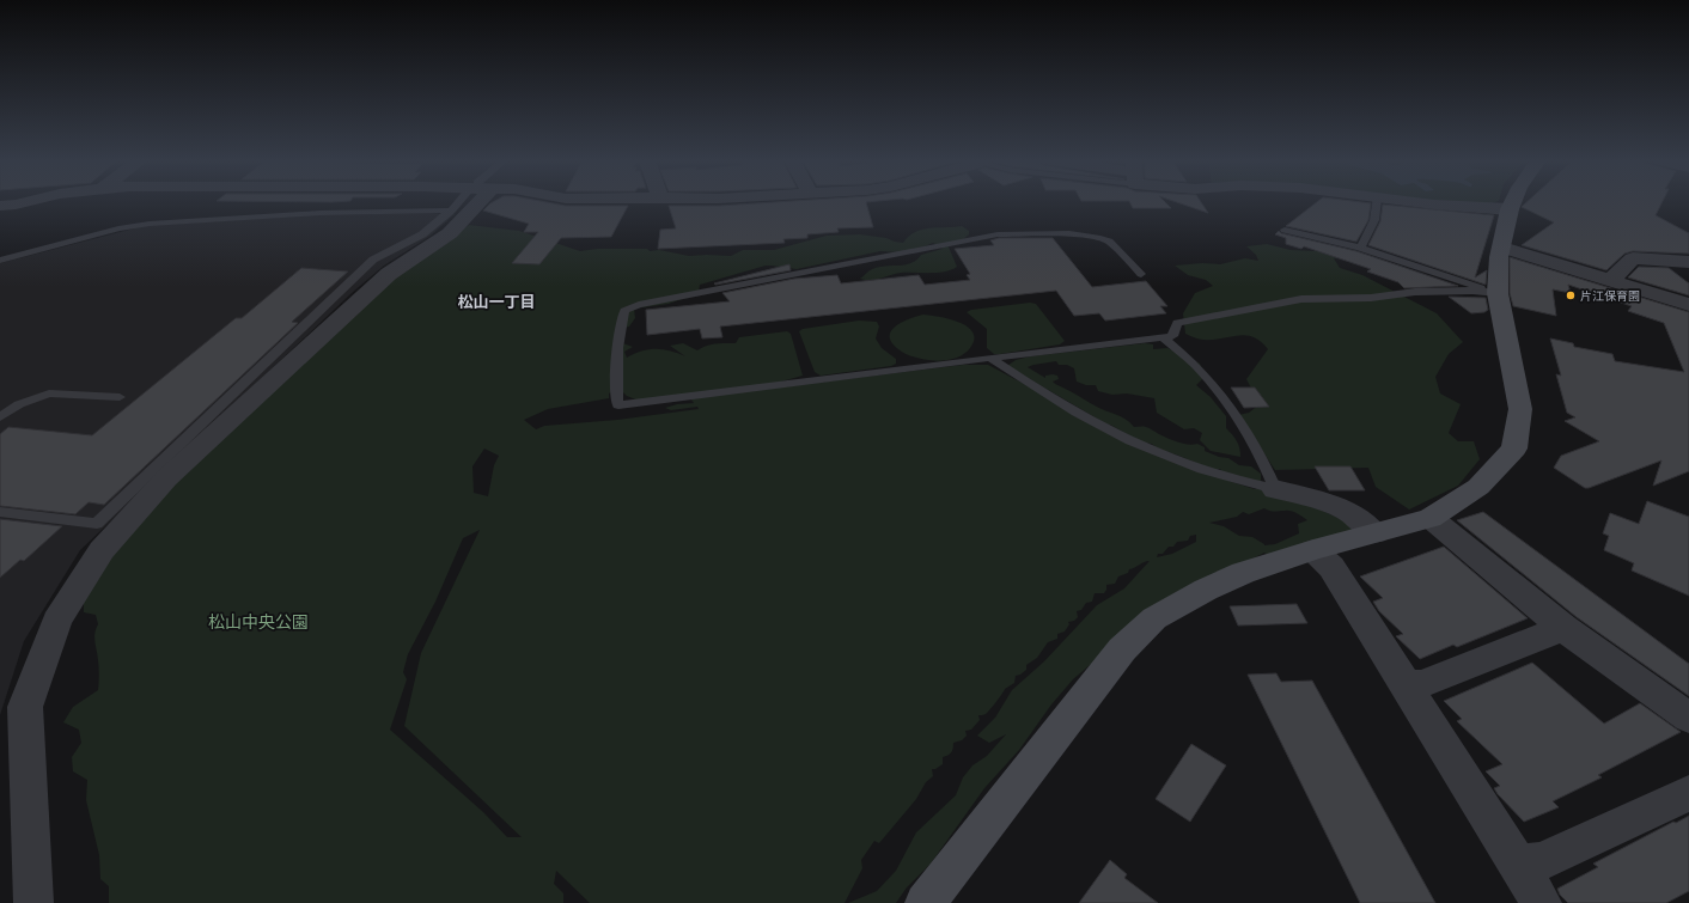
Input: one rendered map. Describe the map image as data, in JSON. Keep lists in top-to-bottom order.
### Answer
{
  "districts": ["松山一丁目"],
  "parks": ["松山中央公園"],
  "places": ["片江保育園"]
}
